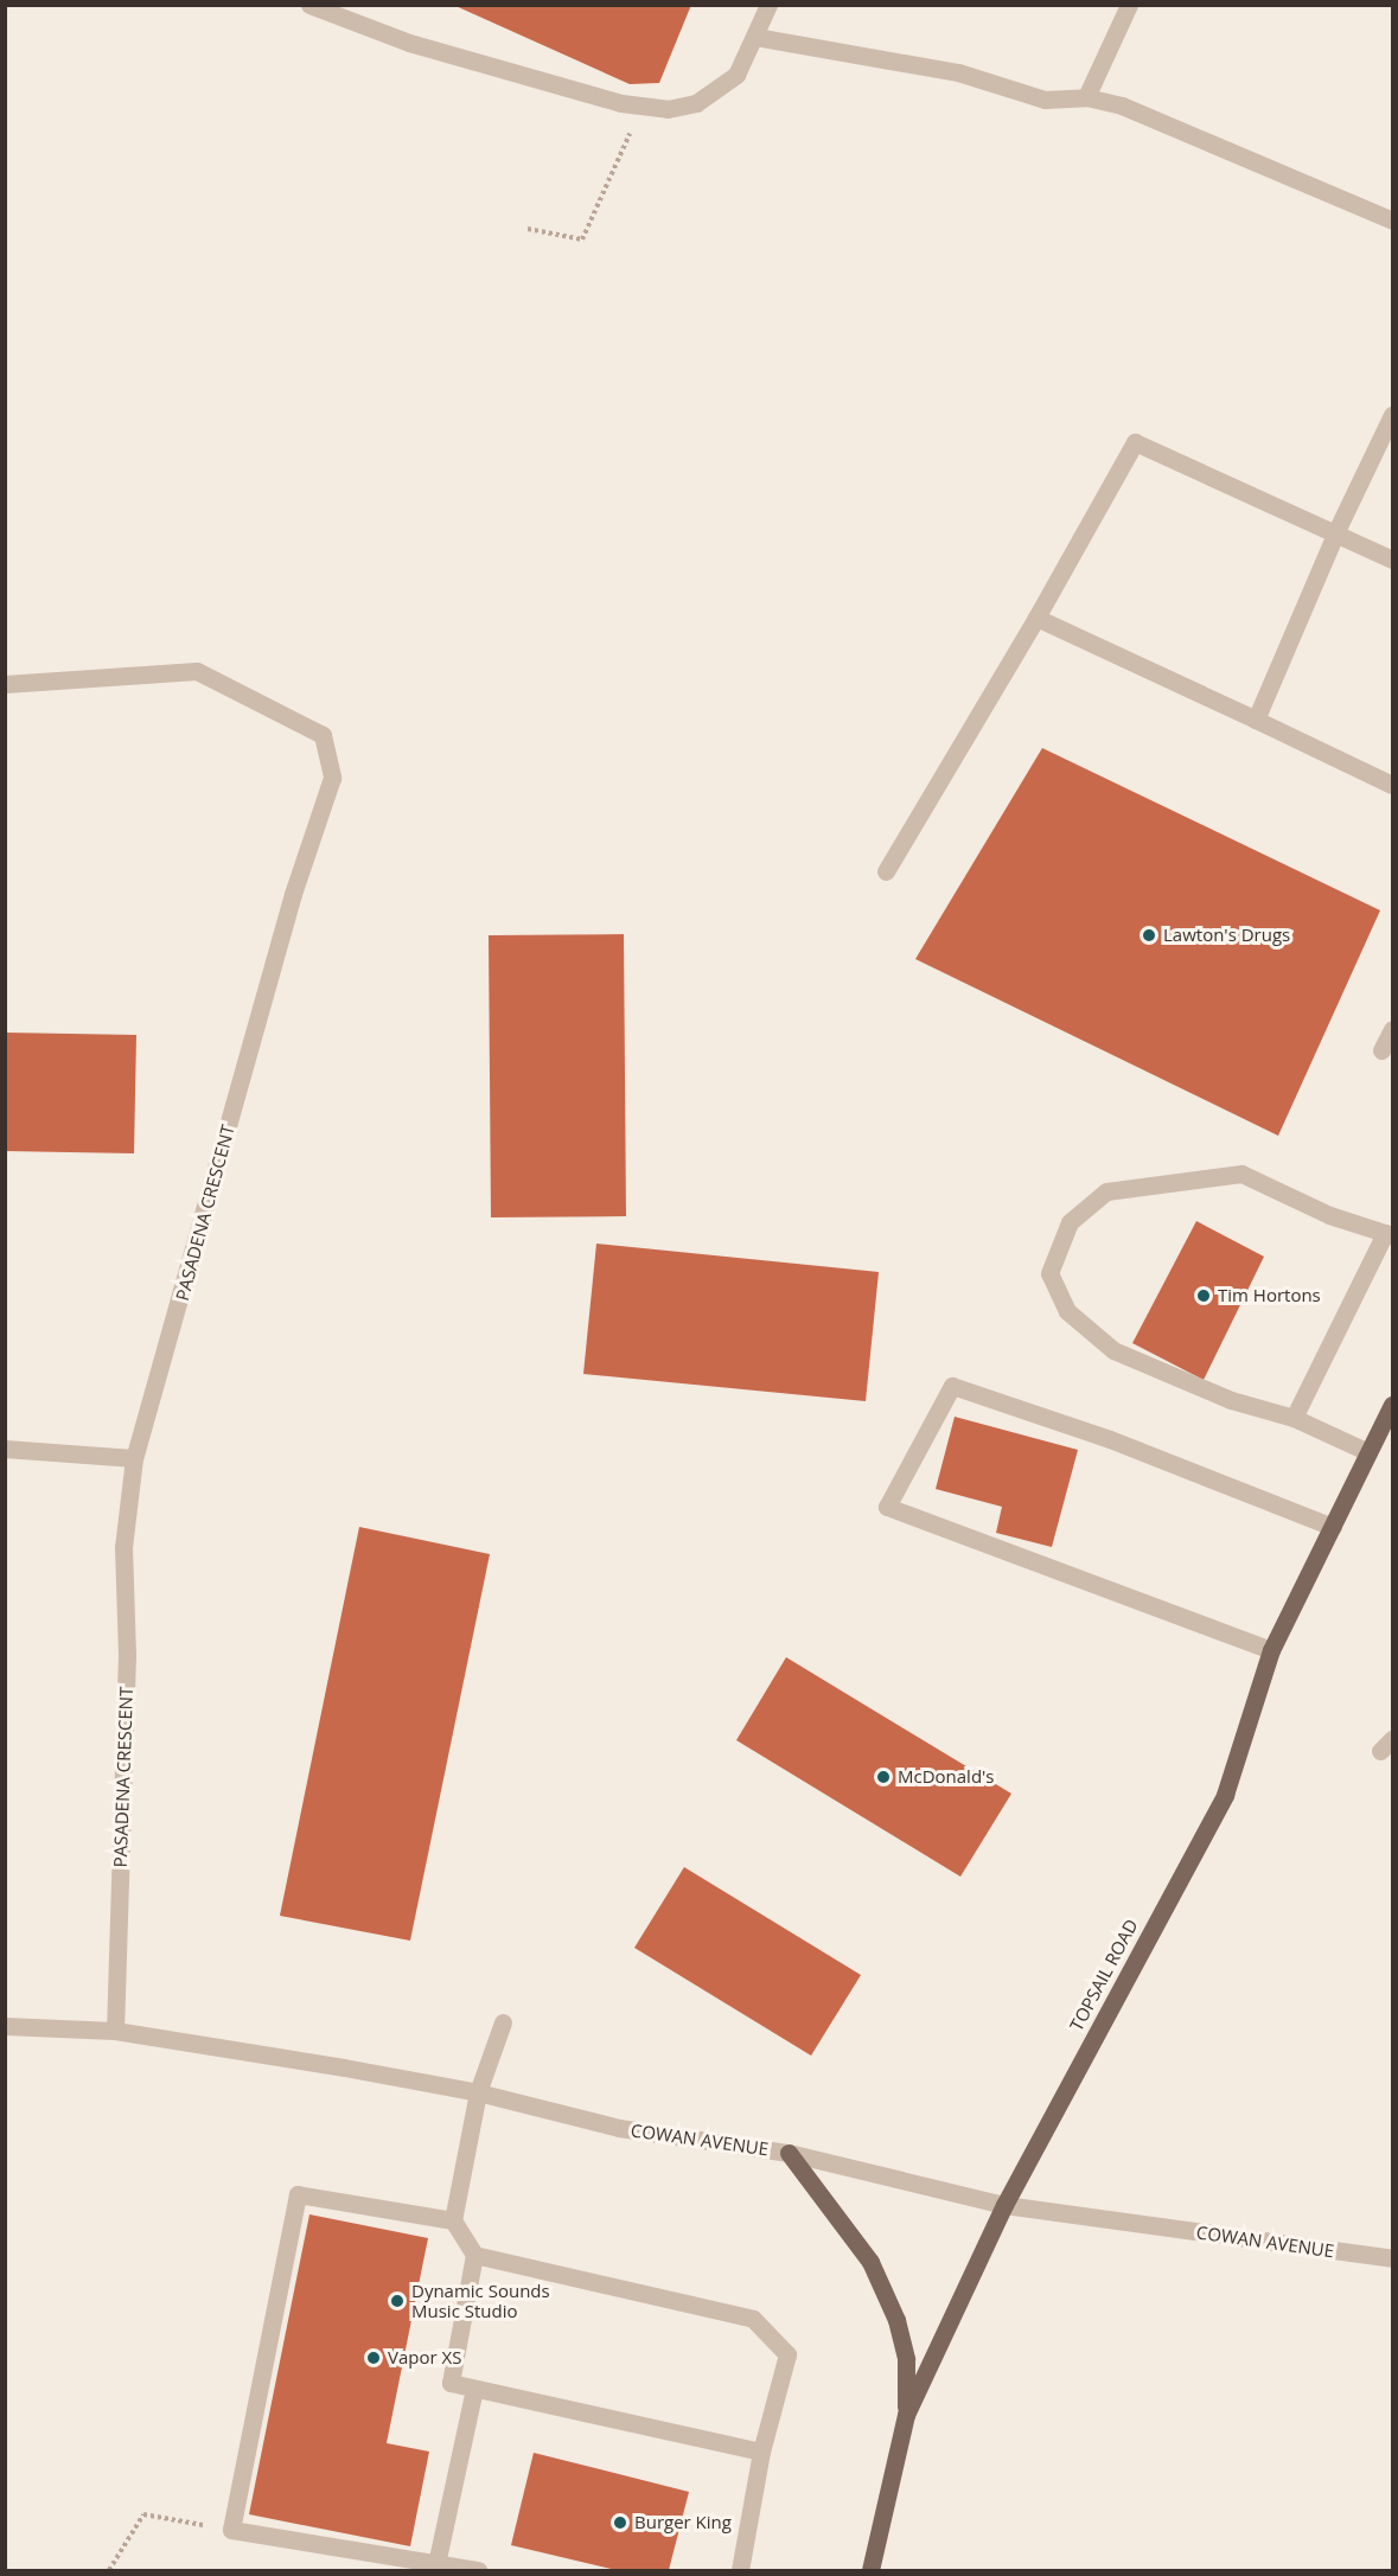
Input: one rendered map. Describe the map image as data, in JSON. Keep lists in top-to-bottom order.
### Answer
{
  "streets": {
    "main road": ["TOPSAIL ROAD"],
    "street": ["PASADENA CRESCENT", "COWAN AVENUE"]
  },
  "crossings": [
    ["PASADENA CRESCENT", "COWAN AVENUE"],
    ["TOPSAIL ROAD", "COWAN AVENUE"]
  ],
  "places": [
    "Lawton's Drugs",
    "Tim Hortons",
    "McDonald's",
    "Dynamic Sounds Music Studio",
    "Vapor XS",
    "Burger King"
  ]
}
